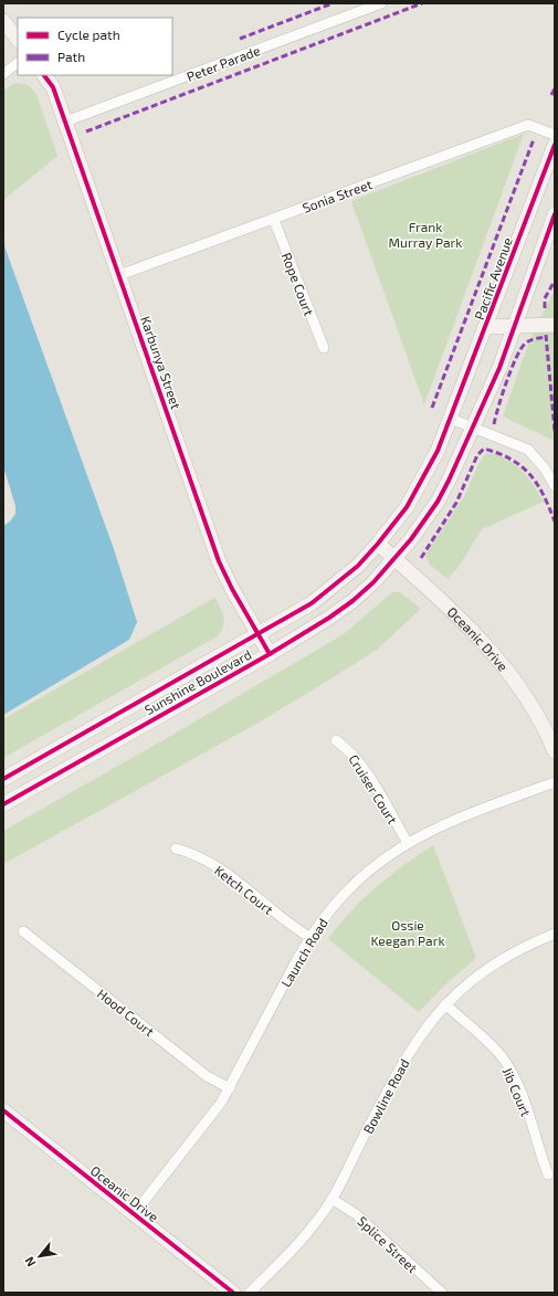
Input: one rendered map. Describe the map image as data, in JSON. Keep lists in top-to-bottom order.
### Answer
{
  "streets": {
    "main road": [
      "Pacific Avenue",
      "Karbunya Street",
      "Oceanic Drive",
      "Sunshine Boulevard"
    ],
    "street": [
      "Peter Parade",
      "Sonia Street",
      "Rope Court",
      "Cruiser Court",
      "Ketch Court",
      "Launch Road",
      "Hood Court",
      "Jib Court",
      "Bowline Road",
      "Splice Street"
    ]
  },
  "crossings": [
    ["Peter Parade", "Karbunya Street"],
    ["Sonia Street", "Rope Court"],
    ["Sonia Street", "Karbunya Street"],
    ["Pacific Avenue", "Sunshine Boulevard"],
    ["Karbunya Street", "Sunshine Boulevard"],
    ["Oceanic Drive", "Sunshine Boulevard"],
    ["Oceanic Drive", "Launch Road"],
    ["Cruiser Court", "Launch Road"],
    ["Ketch Court", "Launch Road"],
    ["Launch Road", "Hood Court"],
    ["Jib Court", "Bowline Road"],
    ["Bowline Road", "Splice Street"]
  ],
  "parks": ["Frank Murray Park", "Ossie Keegan Park"],
  "legend": ["Cycle path", "Path"],
  "north": "bottom left"
}
